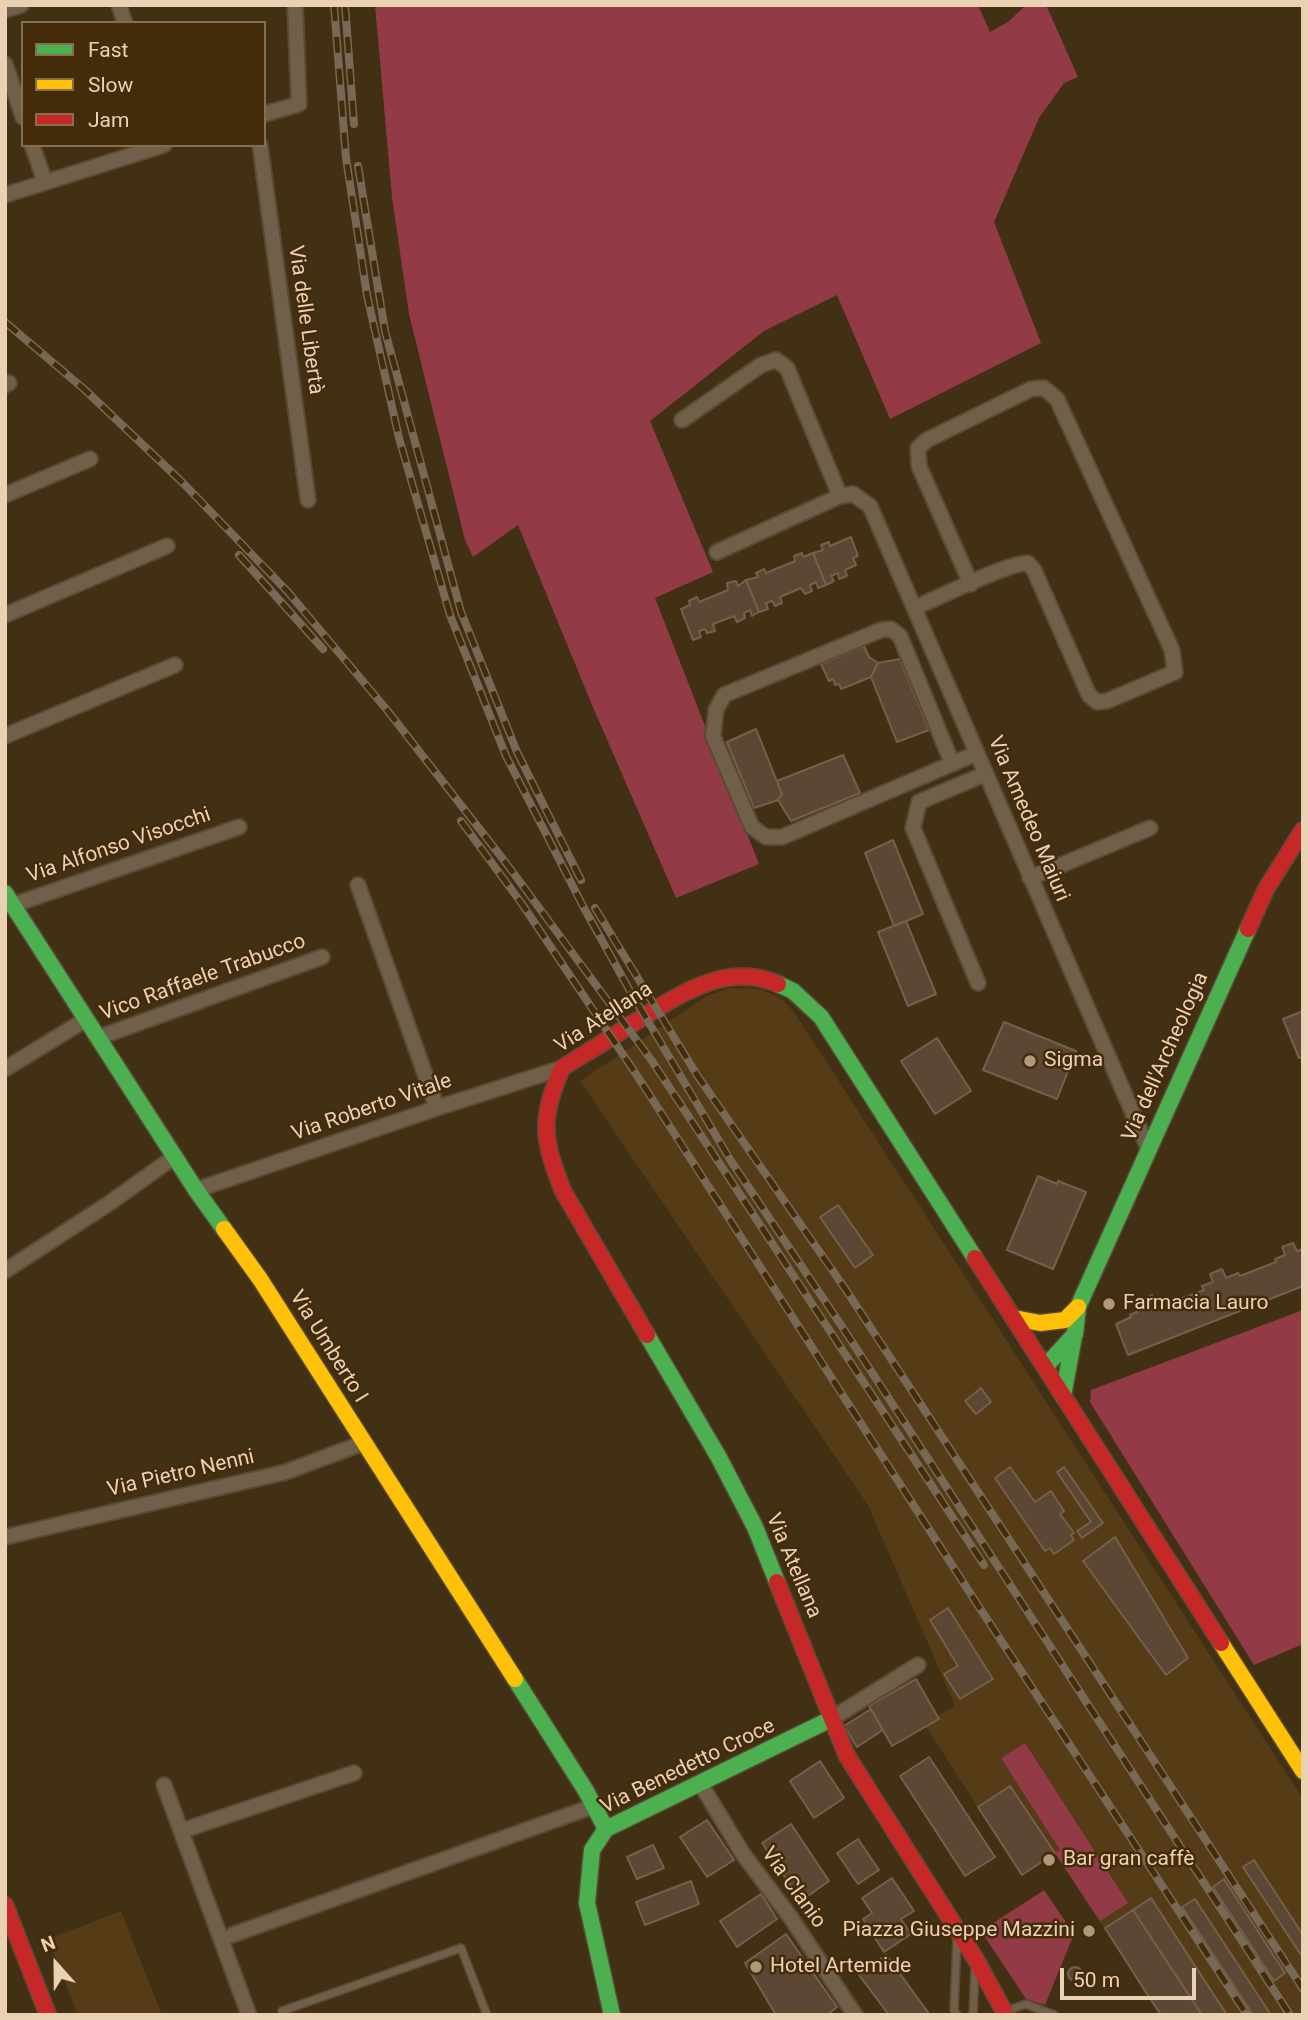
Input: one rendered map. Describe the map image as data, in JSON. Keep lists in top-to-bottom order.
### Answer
{
  "streets": {
    "main road": [
      "Via Atellana",
      "Via dell'Archeologia",
      "Via Umberto I",
      "Via Benedetto Croce"
    ],
    "street": [
      "Via delle Libertà",
      "Via Amedeo Maiuri",
      "Via Alfonso Visocchi",
      "Vico Raffaele Trabucco",
      "Via Roberto Vitale",
      "Via Pietro Nenni",
      "Via Clanio"
    ]
  },
  "crossings": [
    ["Via Amedeo Maiuri", "Via dell'Archeologia"],
    ["Via Alfonso Visocchi", "Via Umberto I"],
    ["Vico Raffaele Trabucco", "Via Umberto I"],
    ["Via Atellana", "Via Roberto Vitale"],
    ["Via Atellana", "Via Benedetto Croce"],
    ["Via Roberto Vitale", "Via Umberto I"],
    ["Via Umberto I", "Via Pietro Nenni"],
    ["Via Umberto I", "Via Benedetto Croce"],
    ["Via Benedetto Croce", "Via Clanio"]
  ],
  "places": [
    "Sigma",
    "Farmacia Lauro",
    "Bar gran caffè",
    "Piazza Giuseppe Mazzini",
    "Hotel Artemide"
  ],
  "legend": ["Fast", "Slow", "Jam"],
  "scale_bar": "50 m",
  "north": "top"
}
